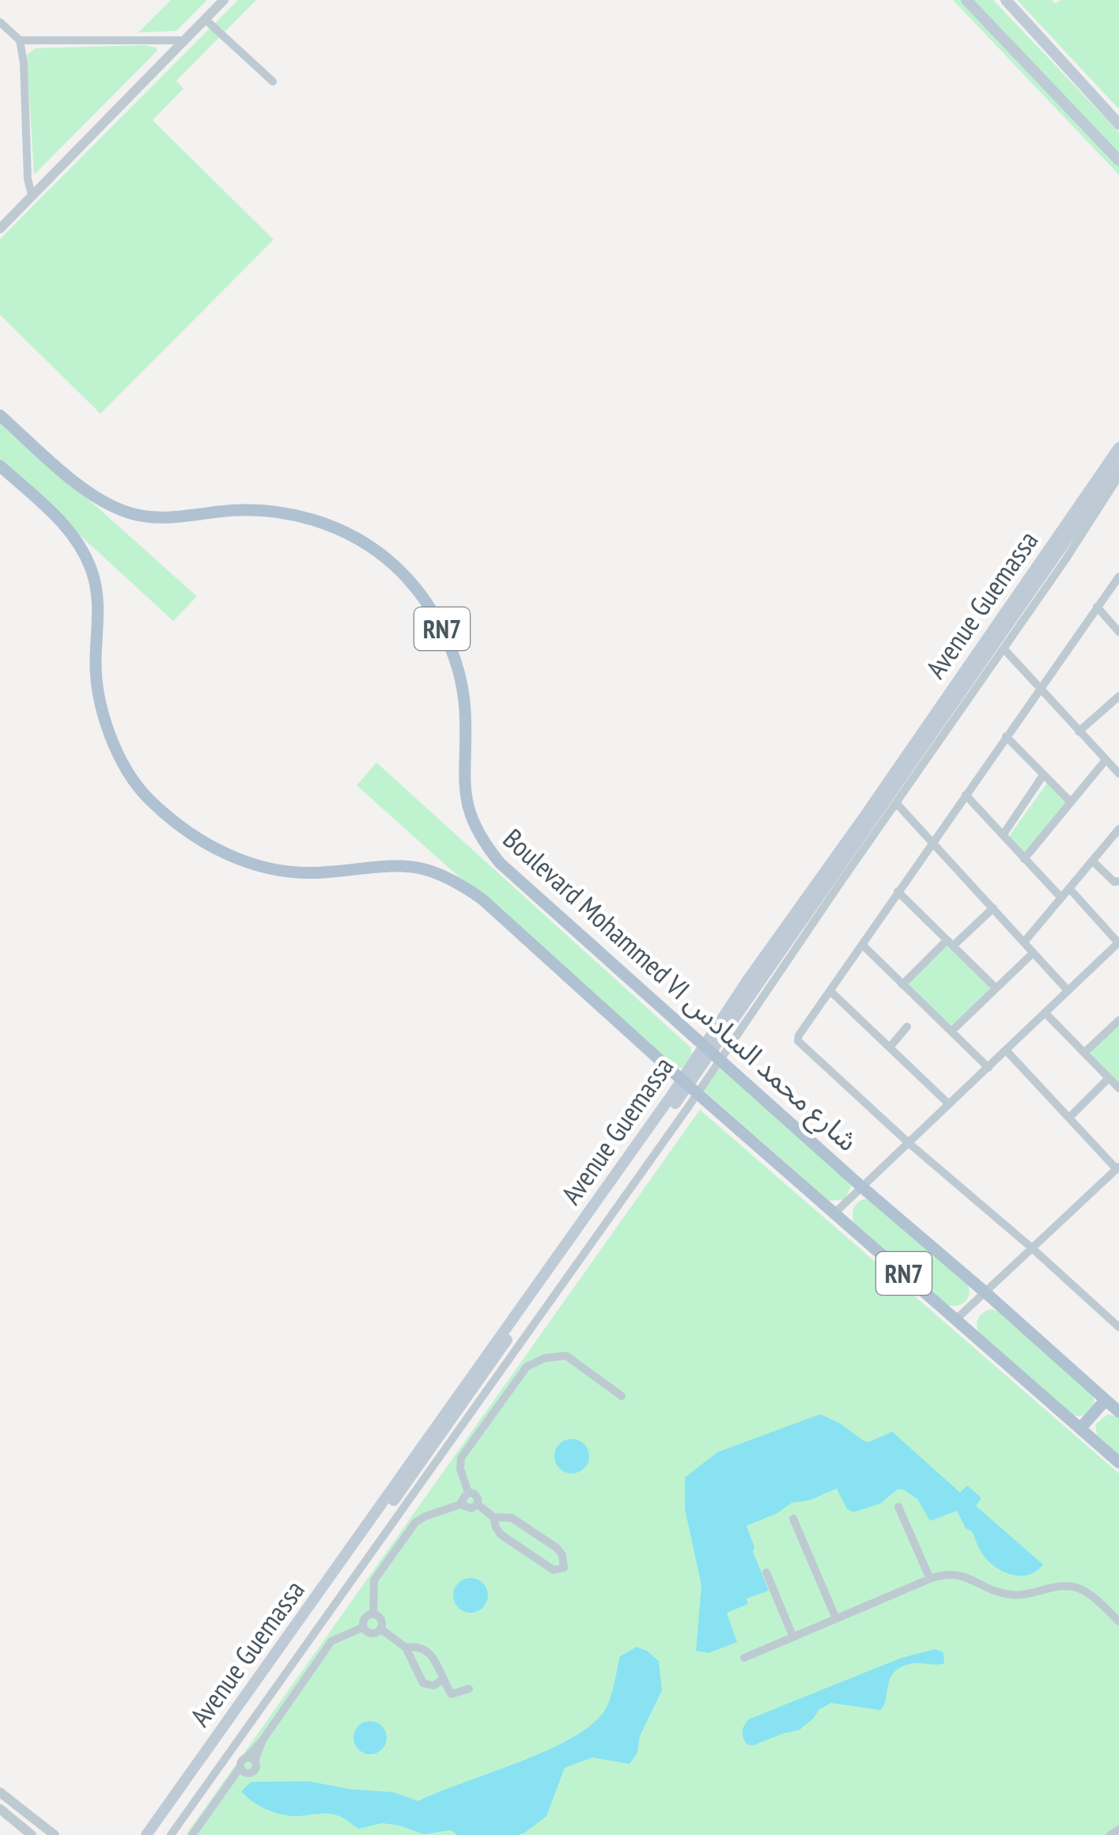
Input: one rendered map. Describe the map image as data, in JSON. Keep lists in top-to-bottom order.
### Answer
{
  "streets": {
    "main road": ["Avenue Guemassa", "RN7", "Boulevard Mohammed VI شارع محمد السادس"]
  },
  "crossings": [
    ["Avenue Guemassa", "RN7"],
    ["Avenue Guemassa", "Boulevard Mohammed VI شارع محمد السادس"]
  ]
}
